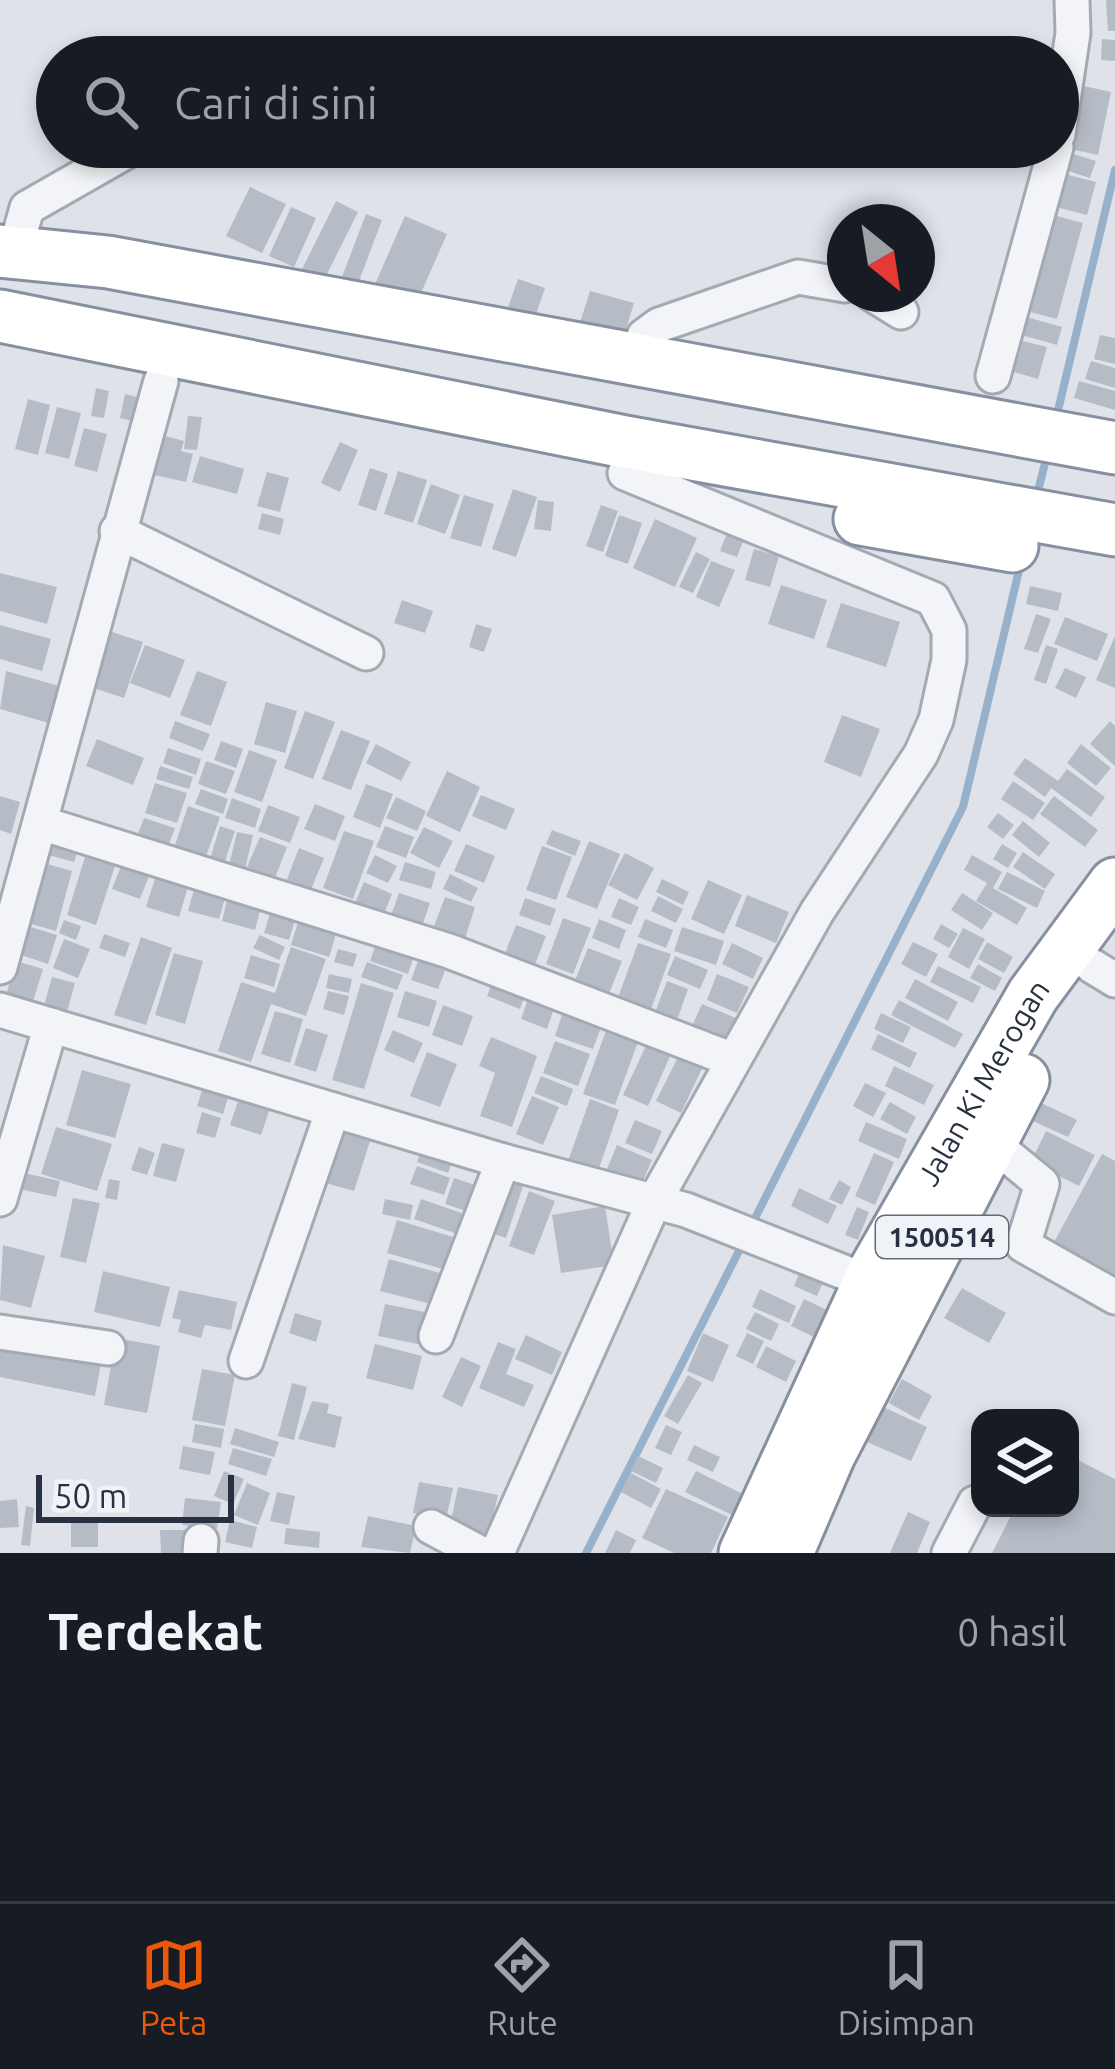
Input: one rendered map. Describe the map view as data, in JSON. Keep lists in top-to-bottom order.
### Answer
{
  "streets": {
    "highway": ["Jalan Ki Merogan", "1500514"]
  },
  "scale_bar": "50 m",
  "north": "bottom right",
  "page": {
    "search": "Cari di sini",
    "scale": "50 m",
    "heading": ["Terdekat", "0 hasil"],
    "nav": ["Peta", "Rute", "Disimpan"]
  }
}
